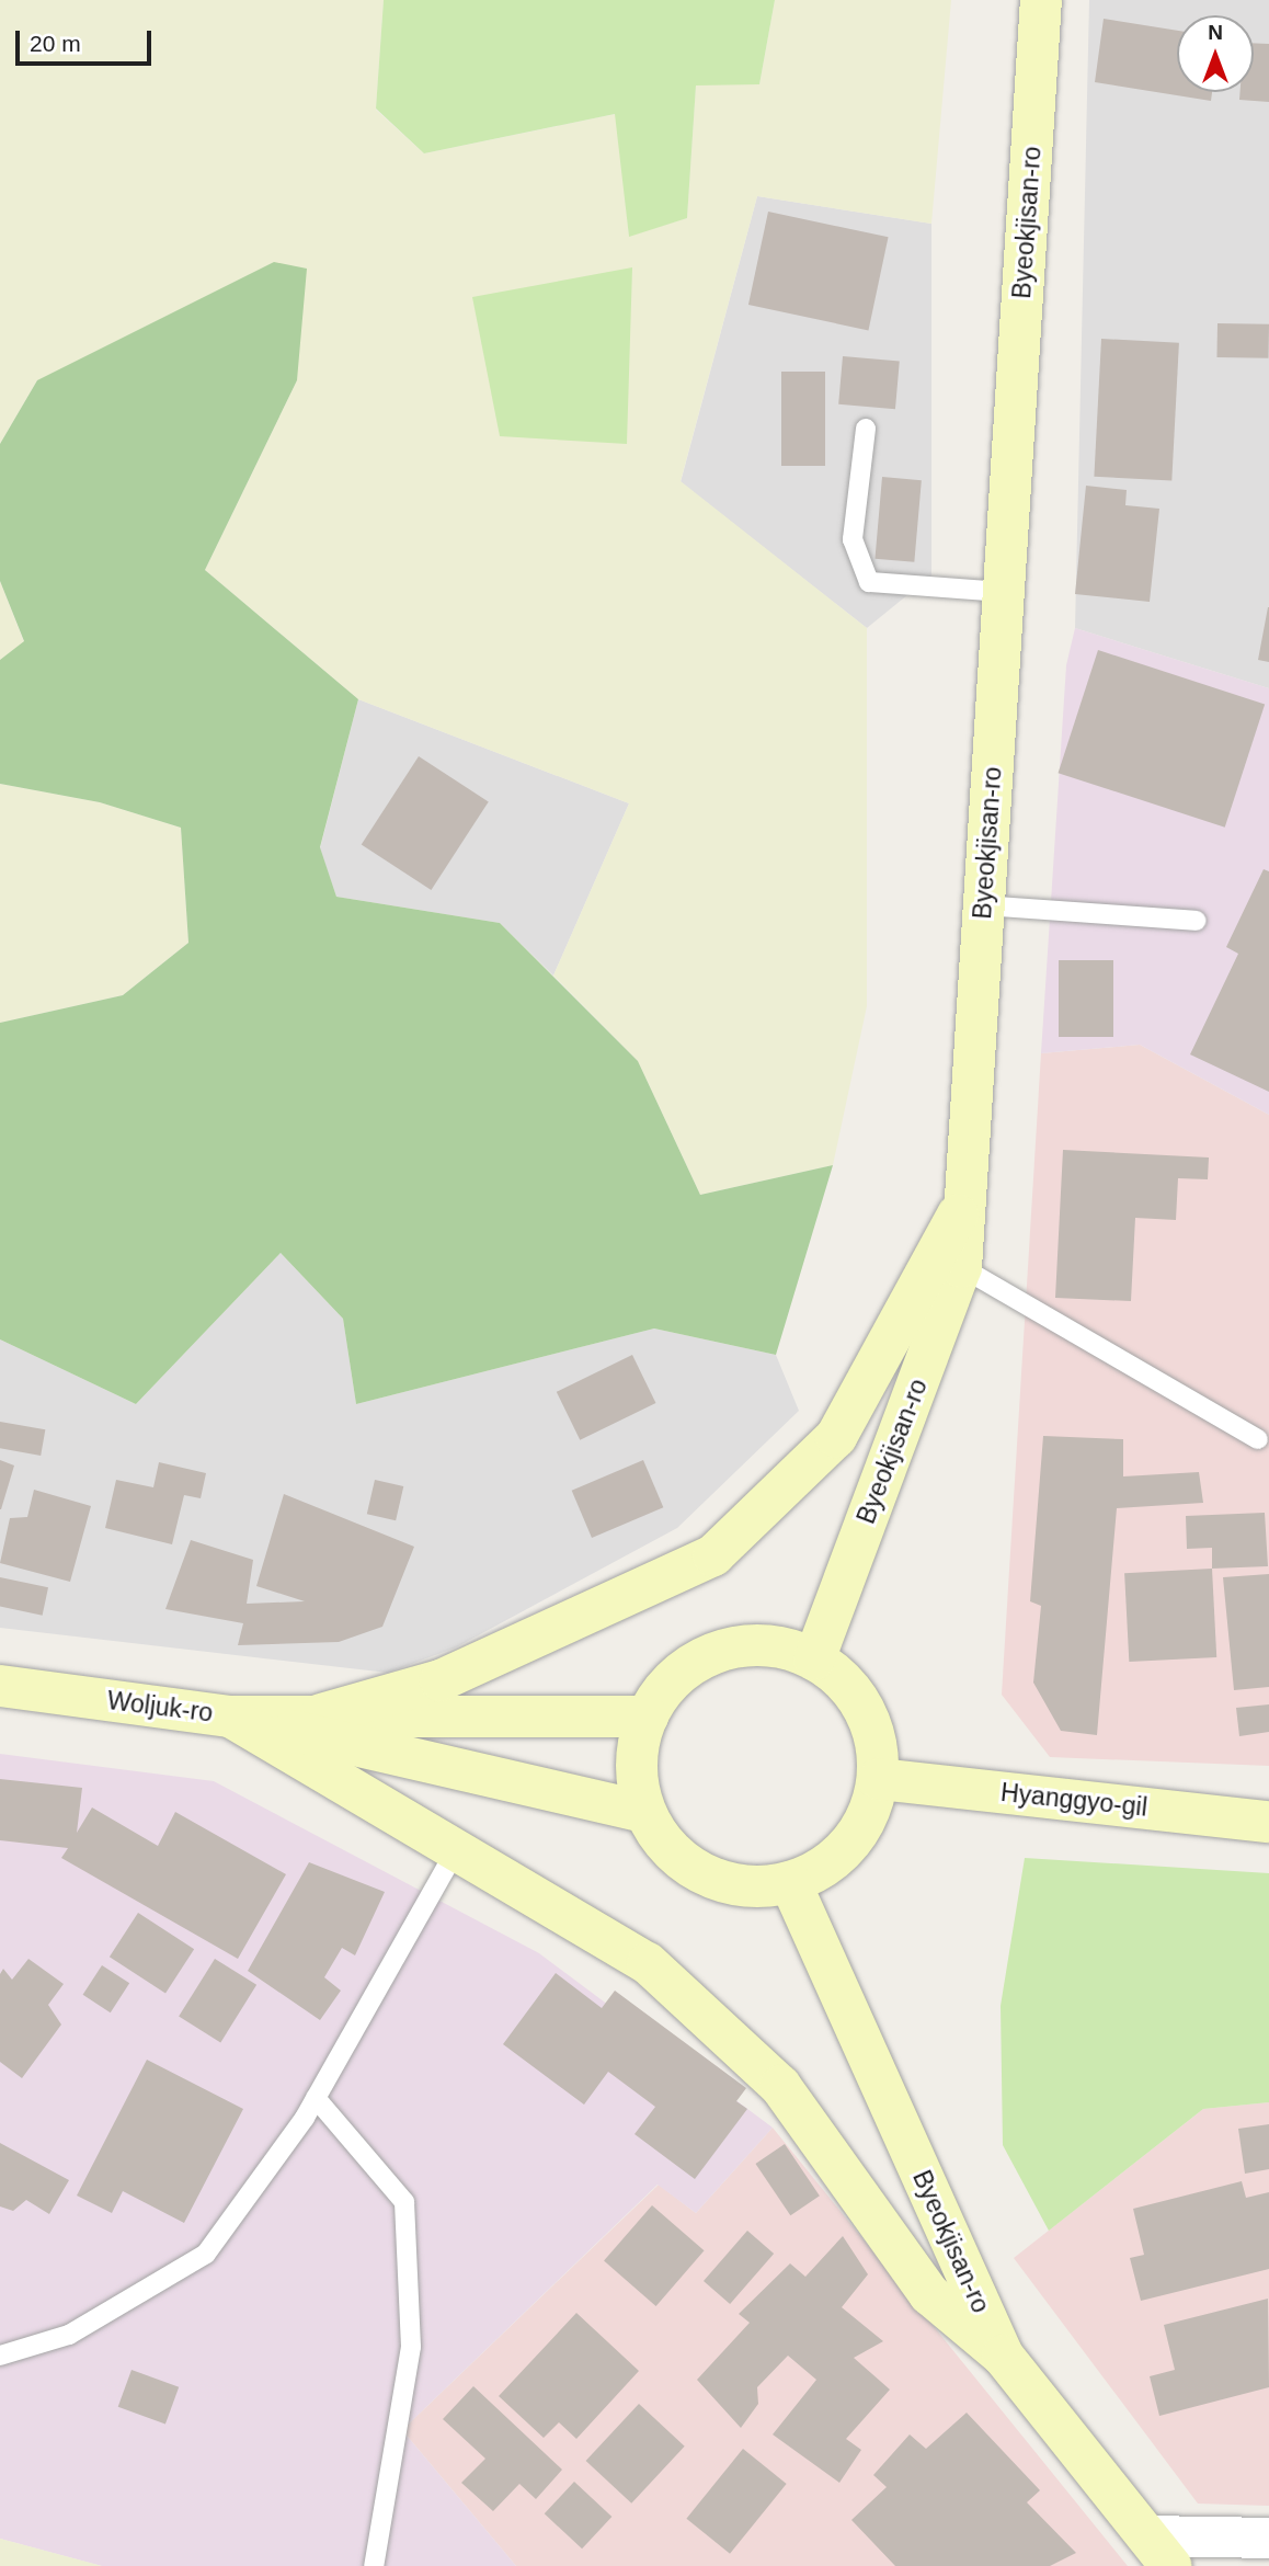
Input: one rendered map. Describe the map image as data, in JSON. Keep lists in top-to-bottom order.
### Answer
{
  "streets": {
    "street": ["Byeokjisan-ro", "Woljuk-ro", "Hyanggyo-gil"]
  },
  "crossings": [
    ["Byeokjisan-ro", "Hyanggyo-gil"]
  ],
  "scale_bar": "20 m",
  "north": "top"
}
